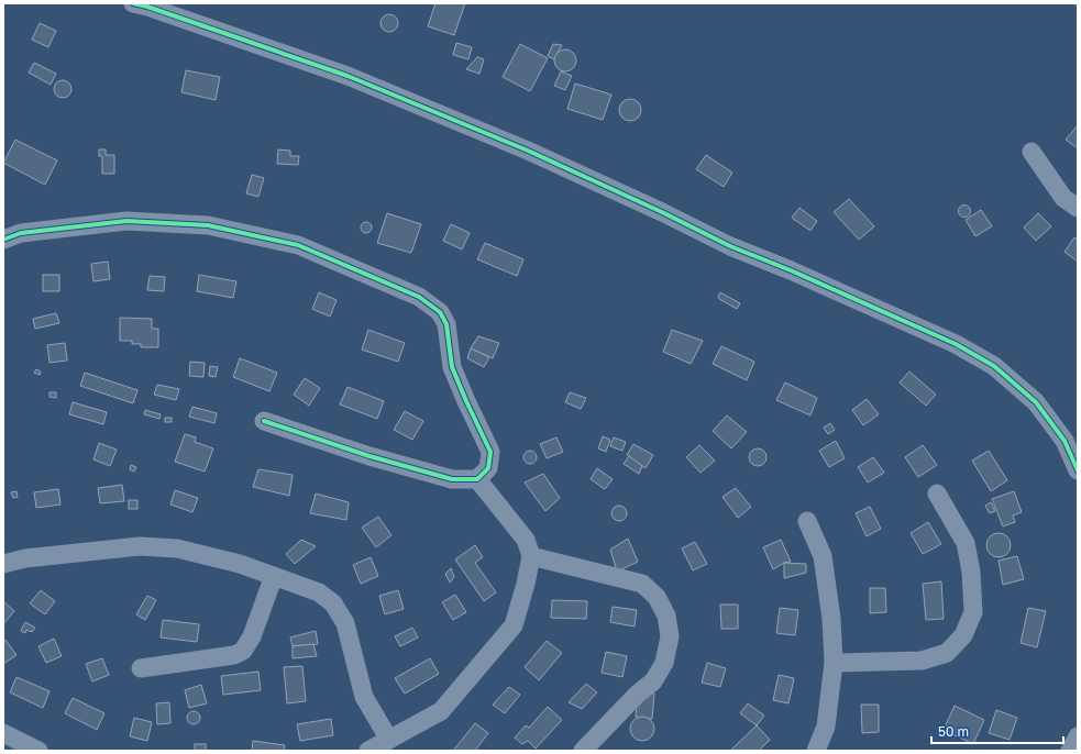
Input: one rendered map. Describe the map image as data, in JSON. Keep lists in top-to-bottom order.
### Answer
{
  "scale_bar": "50 m"
}
